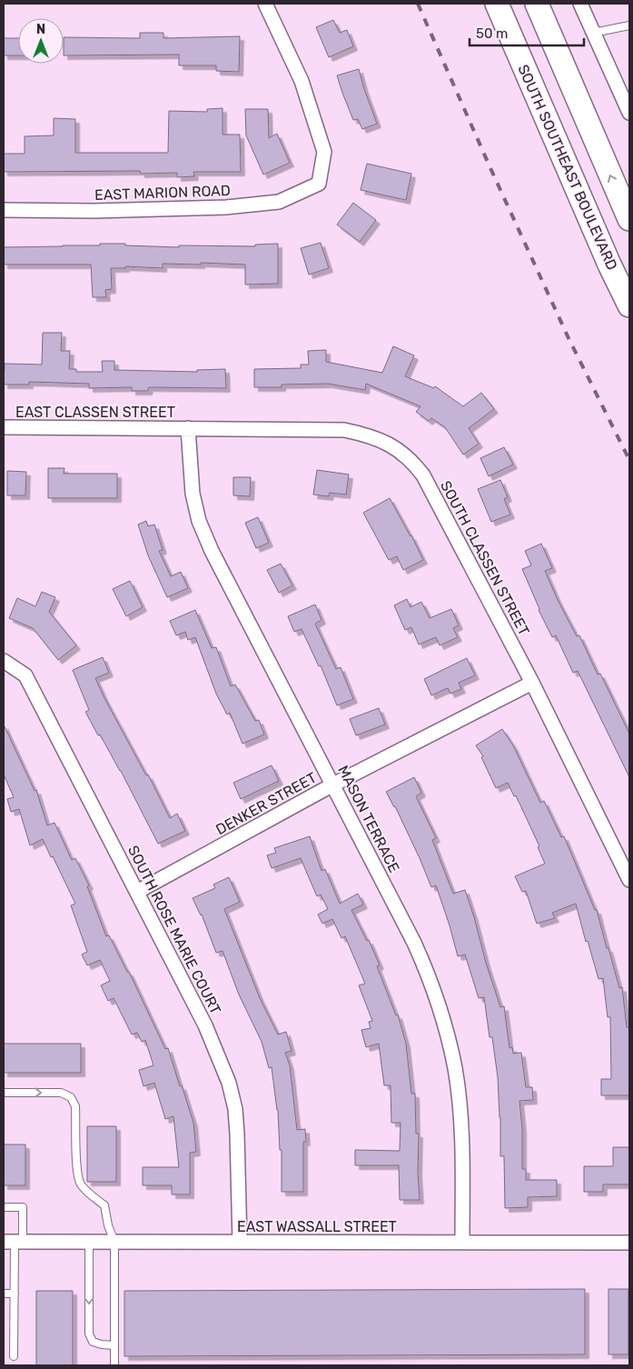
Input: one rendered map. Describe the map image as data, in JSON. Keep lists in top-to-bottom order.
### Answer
{
  "streets": {
    "main road": ["SOUTH SOUTHEAST BOULEVARD"],
    "street": [
      "EAST MARION ROAD",
      "EAST CLASSEN STREET",
      "SOUTH CLASSEN STREET",
      "DENKER STREET",
      "MASON TERRACE",
      "SOUTH ROSE MARIE COURT",
      "EAST WASSALL STREET"
    ]
  },
  "crossings": [
    ["EAST CLASSEN STREET", "SOUTH CLASSEN STREET"],
    ["EAST CLASSEN STREET", "MASON TERRACE"],
    ["SOUTH CLASSEN STREET", "DENKER STREET"],
    ["SOUTH CLASSEN STREET", "MASON TERRACE"],
    ["DENKER STREET", "MASON TERRACE"],
    ["DENKER STREET", "SOUTH ROSE MARIE COURT"],
    ["MASON TERRACE", "EAST WASSALL STREET"],
    ["SOUTH ROSE MARIE COURT", "EAST WASSALL STREET"]
  ],
  "scale_bar": "50 m",
  "north": "top"
}
